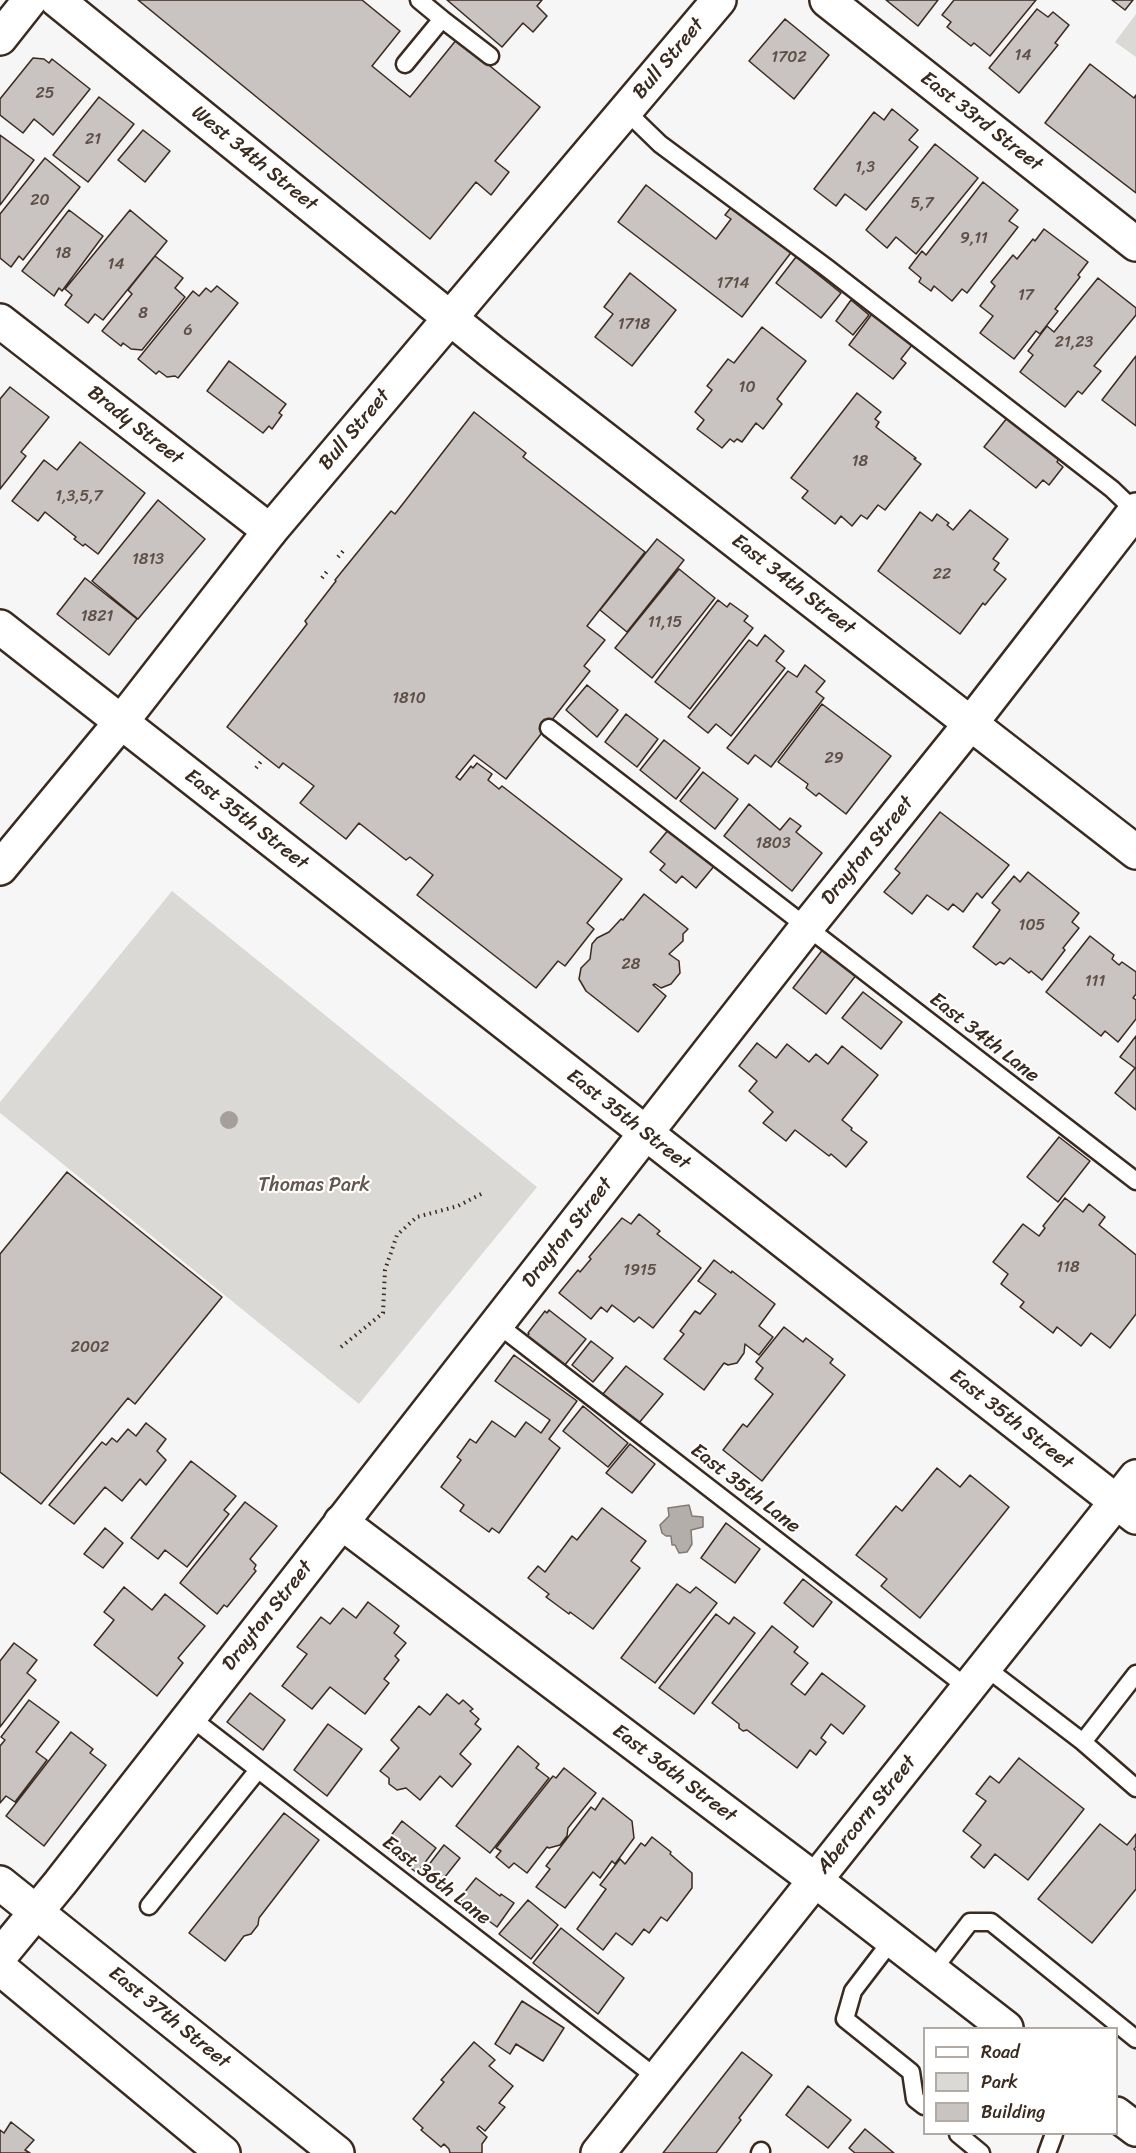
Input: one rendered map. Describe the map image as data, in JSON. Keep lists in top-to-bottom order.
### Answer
{
  "streets": {
    "street": [
      "Bull Street",
      "East 33rd Street",
      "West 34th Street",
      "Brady Street",
      "East 34th Street",
      "East 35th Street",
      "Drayton Street",
      "East 36th Street",
      "Abercorn Street",
      "East 37th Street"
    ],
    "lane": ["East 34th Lane", "East 35th Lane", "East 36th Lane"]
  },
  "crossings": [
    ["Bull Street", "West 34th Street"],
    ["Bull Street", "Brady Street"],
    ["Bull Street", "East 34th Street"],
    ["Bull Street", "East 35th Street"],
    ["West 34th Street", "East 34th Street"],
    ["East 34th Street", "Drayton Street"],
    ["East 35th Street", "Drayton Street"],
    ["East 35th Street", "Abercorn Street"],
    ["Drayton Street", "East 34th Lane"],
    ["Drayton Street", "East 35th Lane"],
    ["Drayton Street", "East 36th Street"],
    ["Drayton Street", "East 36th Lane"],
    ["Drayton Street", "East 37th Street"],
    ["East 35th Lane", "Abercorn Street"],
    ["East 36th Street", "Abercorn Street"],
    ["Abercorn Street", "East 36th Lane"]
  ],
  "parks": ["Thomas Park"],
  "house_numbers": [
    "14",
    "1702",
    "25",
    "21",
    "1,3",
    "20",
    "5,7",
    "9,11",
    "18",
    "14",
    "1714",
    "17",
    "8",
    "1718",
    "6",
    "21,23",
    "10",
    "18",
    "1,3,5,7",
    "1813",
    "22",
    "1821",
    "11,15",
    "1810",
    "29",
    "1803",
    "105",
    "28",
    "111",
    "118",
    "1915",
    "2002"
  ],
  "legend": ["Road", "Park", "Building"]
}
